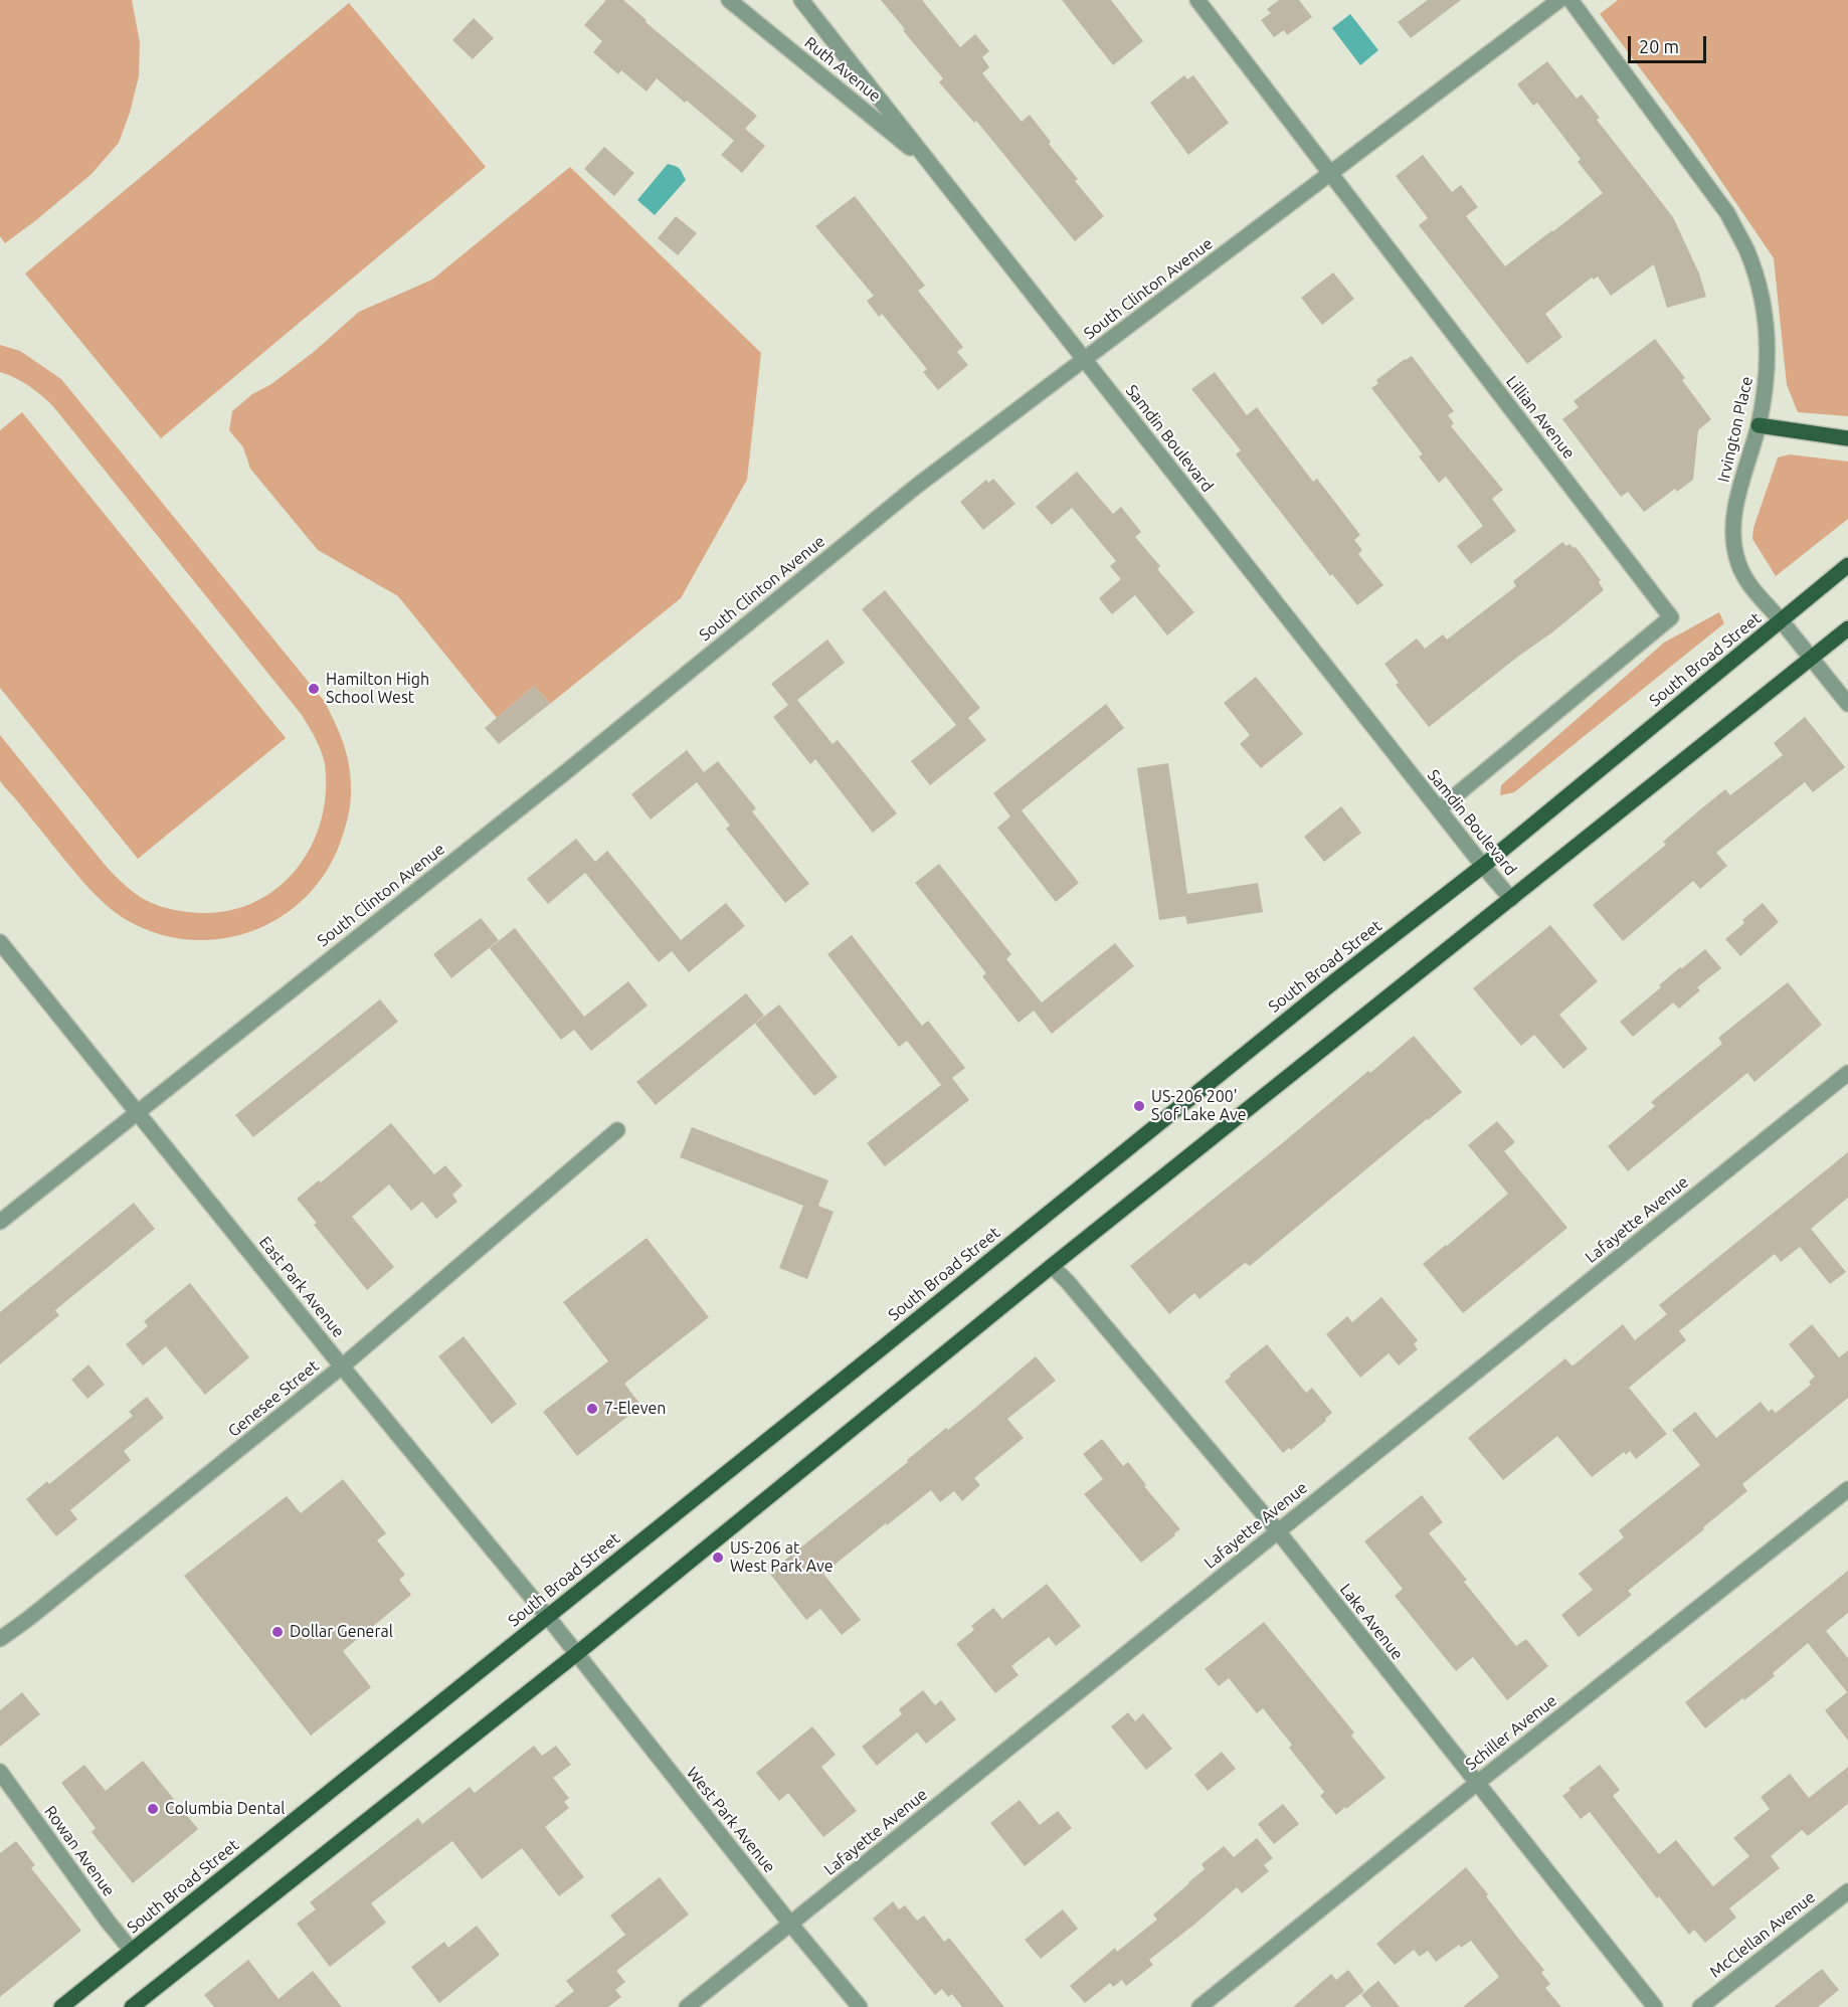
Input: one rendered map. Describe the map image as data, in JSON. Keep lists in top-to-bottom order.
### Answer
{
  "streets": {
    "main road": ["South Broad Street"],
    "street": [
      "Ruth Avenue",
      "South Clinton Avenue",
      "Lillian Avenue",
      "Irvington Place",
      "Samdin Boulevard",
      "Lafayette Avenue",
      "East Park Avenue",
      "Genesee Street",
      "Lake Avenue",
      "Schiller Avenue",
      "West Park Avenue",
      "Rowan Avenue",
      "McClellan Avenue"
    ]
  },
  "crossings": [
    ["Ruth Avenue", "Samdin Boulevard"],
    ["South Clinton Avenue", "Lillian Avenue"],
    ["South Clinton Avenue", "Samdin Boulevard"],
    ["South Clinton Avenue", "East Park Avenue"],
    ["Lillian Avenue", "Samdin Boulevard"],
    ["Irvington Place", "South Broad Street"],
    ["Samdin Boulevard", "South Broad Street"],
    ["South Broad Street", "East Park Avenue"],
    ["South Broad Street", "Rowan Avenue"],
    ["Lafayette Avenue", "Lake Avenue"],
    ["Lafayette Avenue", "West Park Avenue"],
    ["East Park Avenue", "Genesee Street"],
    ["East Park Avenue", "West Park Avenue"],
    ["Lake Avenue", "Schiller Avenue"]
  ],
  "places": [
    "Hamilton High School West",
    "US-206 200' S of Lake Ave",
    "7-Eleven",
    "US-206 at West Park Ave",
    "Dollar General",
    "Columbia Dental"
  ],
  "scale_bar": "20 m"
}
